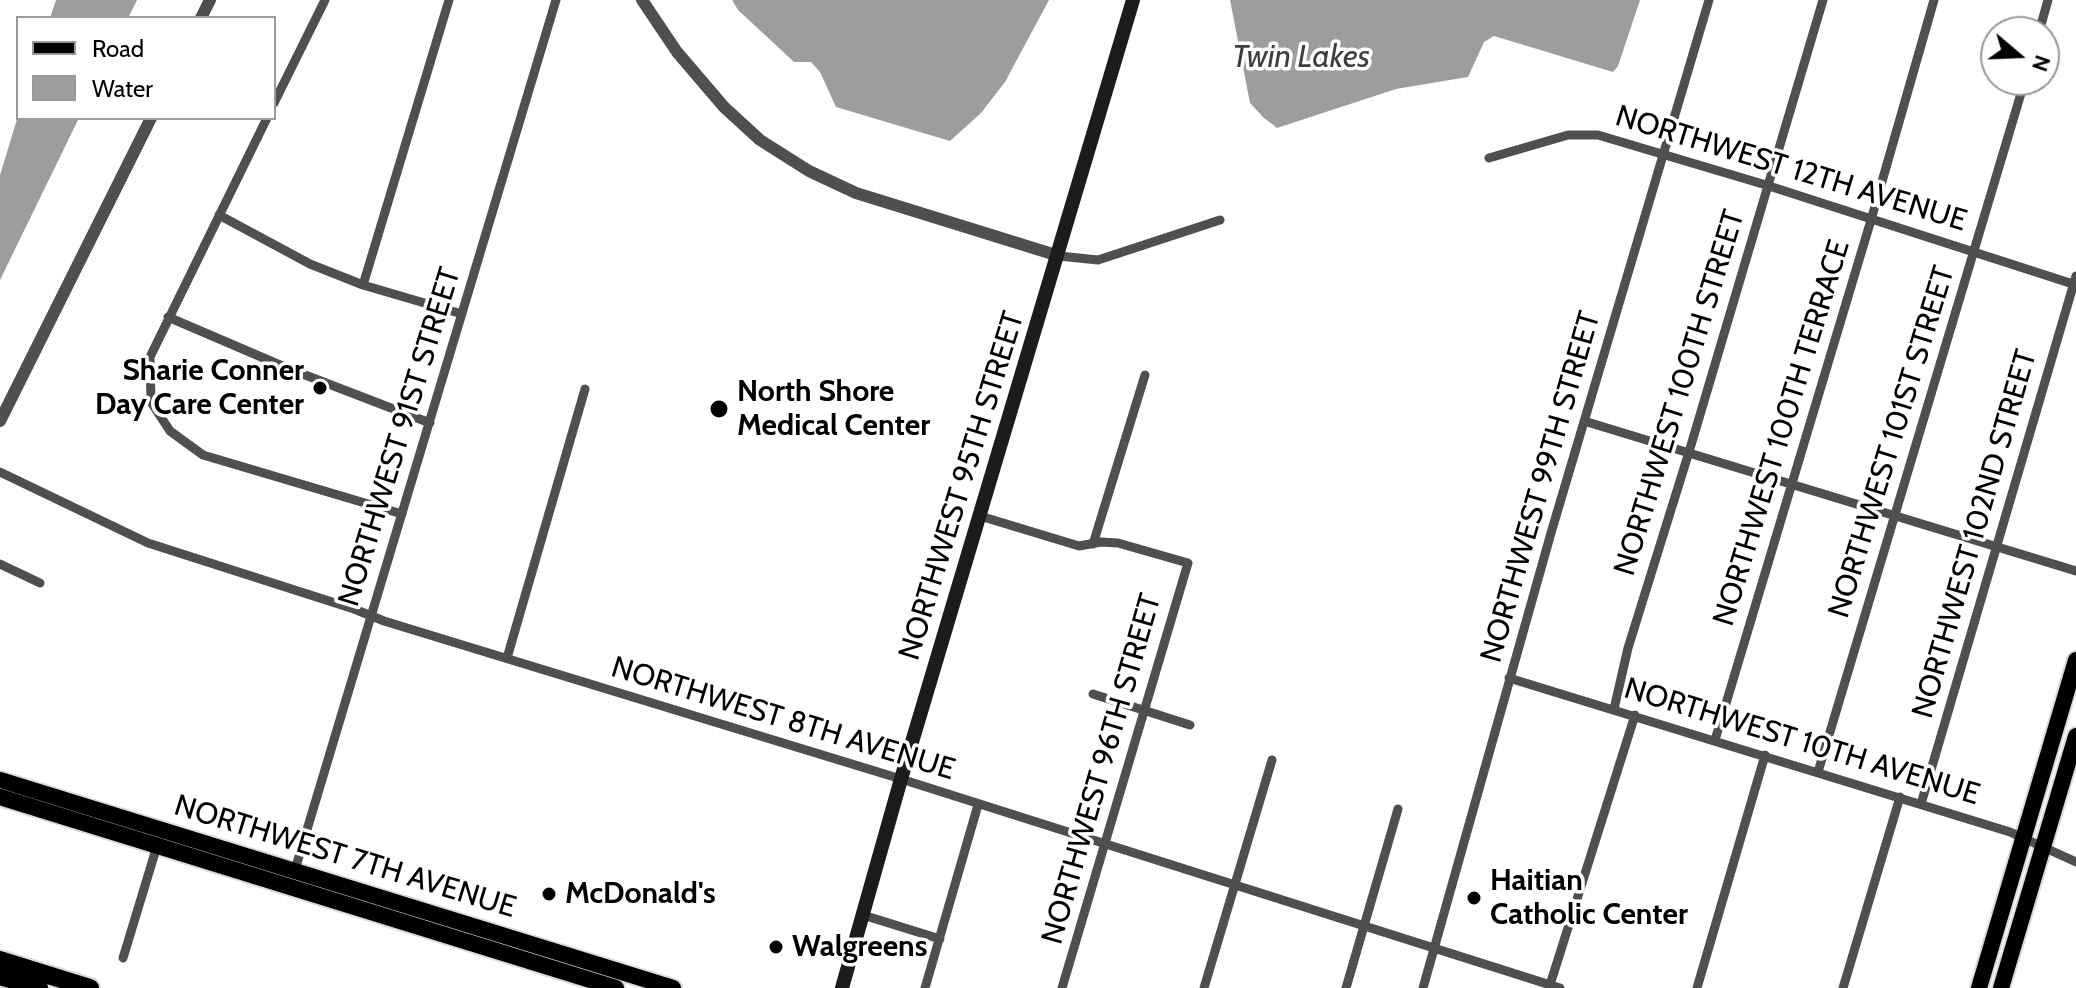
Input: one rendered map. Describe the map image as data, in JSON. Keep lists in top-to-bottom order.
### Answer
{
  "streets": {
    "main road": ["NORTHWEST 95TH STREET", "NORTHWEST 7TH AVENUE"],
    "street": [
      "NORTHWEST 12TH AVENUE",
      "NORTHWEST 100TH STREET",
      "NORTHWEST 100TH TERRACE",
      "NORTHWEST 91ST STREET",
      "NORTHWEST 101ST STREET",
      "NORTHWEST 99TH STREET",
      "NORTHWEST 102ND STREET",
      "NORTHWEST 8TH AVENUE",
      "NORTHWEST 10TH AVENUE",
      "NORTHWEST 96TH STREET"
    ]
  },
  "crossings": [
    ["NORTHWEST 12TH AVENUE", "NORTHWEST 100TH STREET"],
    ["NORTHWEST 12TH AVENUE", "NORTHWEST 100TH TERRACE"],
    ["NORTHWEST 12TH AVENUE", "NORTHWEST 101ST STREET"],
    ["NORTHWEST 12TH AVENUE", "NORTHWEST 99TH STREET"],
    ["NORTHWEST 12TH AVENUE", "NORTHWEST 102ND STREET"],
    ["NORTHWEST 100TH STREET", "NORTHWEST 10TH AVENUE"],
    ["NORTHWEST 100TH TERRACE", "NORTHWEST 10TH AVENUE"],
    ["NORTHWEST 91ST STREET", "NORTHWEST 8TH AVENUE"],
    ["NORTHWEST 91ST STREET", "NORTHWEST 7TH AVENUE"],
    ["NORTHWEST 101ST STREET", "NORTHWEST 10TH AVENUE"],
    ["NORTHWEST 95TH STREET", "NORTHWEST 8TH AVENUE"],
    ["NORTHWEST 99TH STREET", "NORTHWEST 8TH AVENUE"],
    ["NORTHWEST 99TH STREET", "NORTHWEST 10TH AVENUE"],
    ["NORTHWEST 102ND STREET", "NORTHWEST 10TH AVENUE"],
    ["NORTHWEST 8TH AVENUE", "NORTHWEST 96TH STREET"]
  ],
  "water": ["Twin Lakes"],
  "places": [
    "Sharie Conner Day Care Center",
    "North Shore Medical Center",
    "McDonald's",
    "Haitian Catholic Center",
    "Walgreens"
  ],
  "legend": ["Road", "Water"],
  "north": "right"
}
